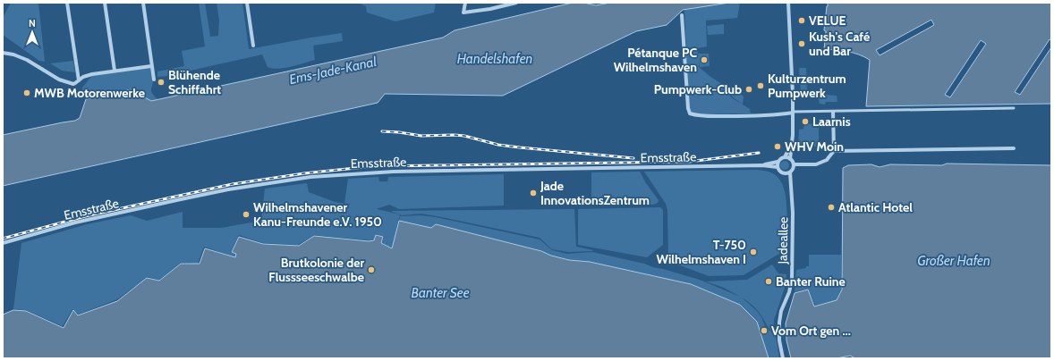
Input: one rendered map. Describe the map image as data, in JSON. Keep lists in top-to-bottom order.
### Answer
{
  "streets": {
    "street": ["Emsstraße", "Jadeallee"]
  },
  "crossings": [
    ["Emsstraße", "Jadeallee"]
  ],
  "water": [
    "Handelshafen",
    "Ems-Jade-Kanal",
    "Großer Hafen",
    "Banter See"
  ],
  "places": [
    "VELUE",
    "Kush's Café und Bar",
    "Pétanque PC Wilhelmshaven",
    "Blühende Schiffahrt",
    "Kulturzentrum Pumpwerk",
    "Pumpwerk-Club",
    "MWB Motorenwerke",
    "Laarnis",
    "WHV Moin",
    "Jade InnovationsZentrum",
    "Atlantic Hotel",
    "Wilhelmshavener Kanu-Freunde e.V. 1950",
    "T-750 Wilhelmshaven I",
    "Brutkolonie der Flussseeschwalbe",
    "Banter Ruine",
    "Vom Ort gen ..."
  ],
  "north": "top"
}
